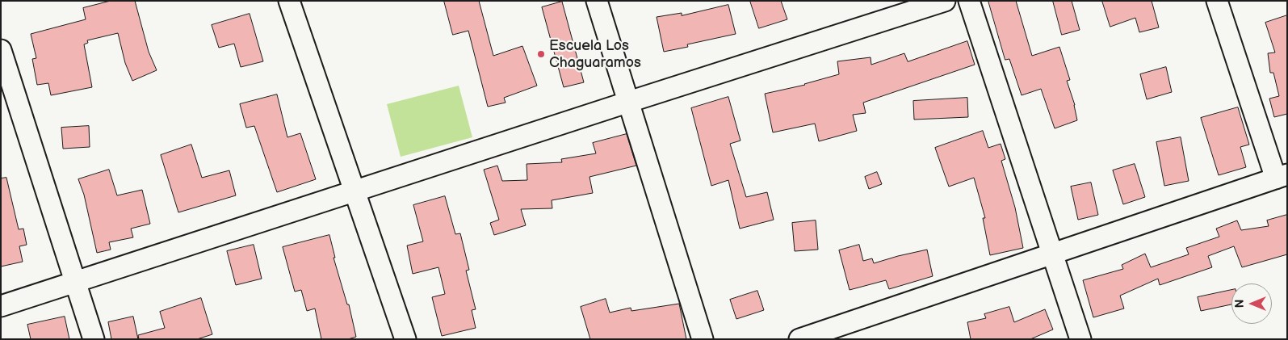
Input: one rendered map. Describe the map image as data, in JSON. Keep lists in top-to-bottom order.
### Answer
{
  "places": ["Escuela Los Chaguaramos"],
  "north": "left"
}
